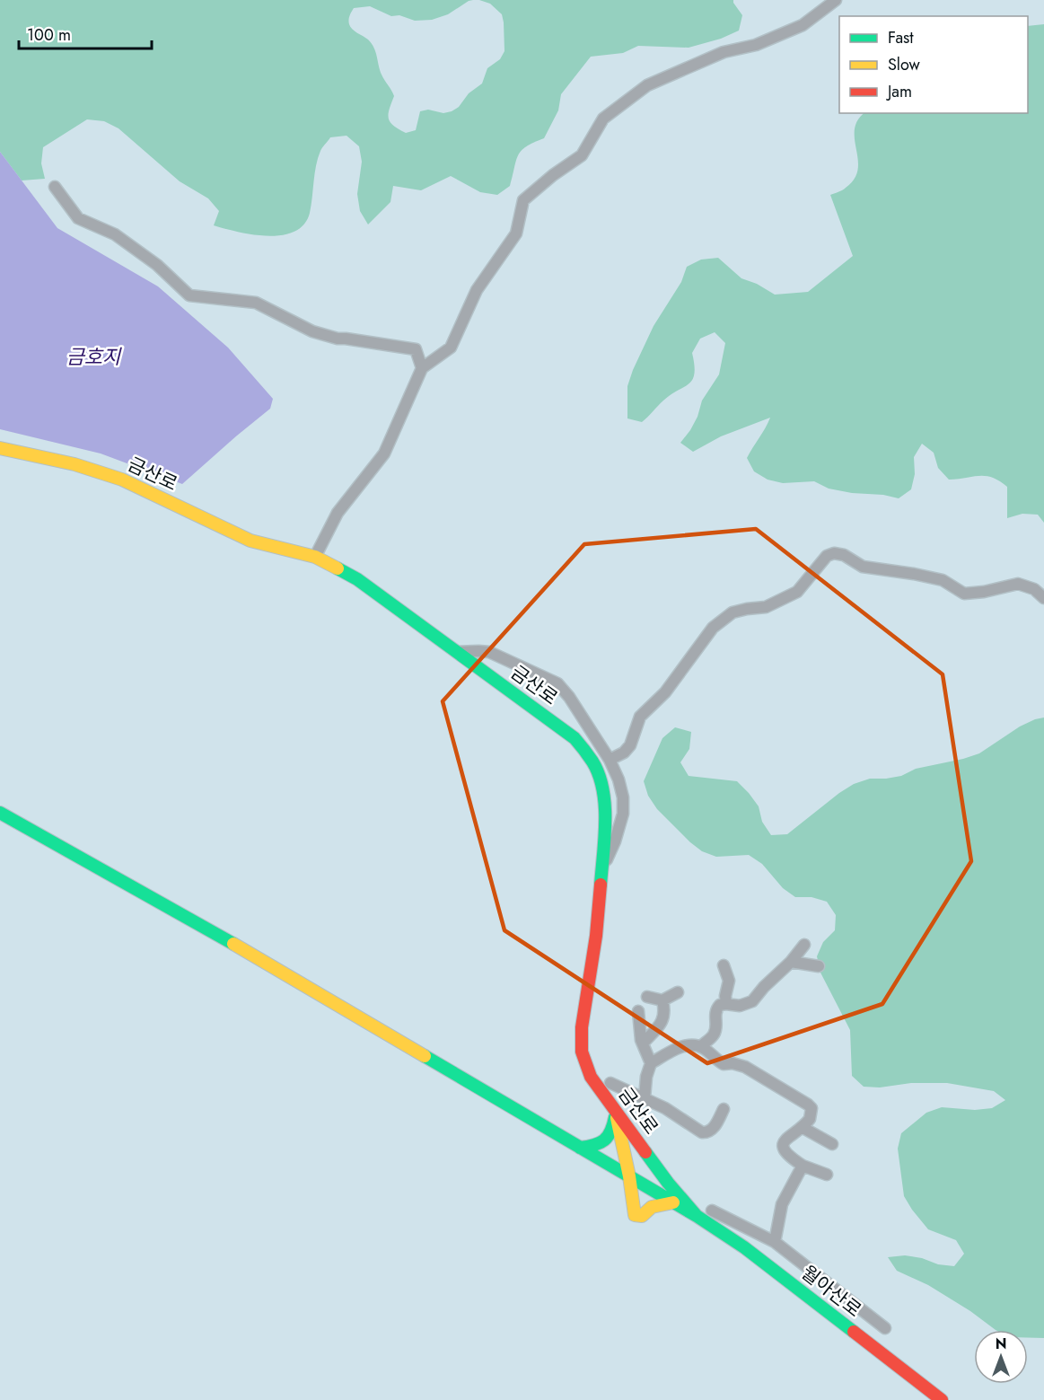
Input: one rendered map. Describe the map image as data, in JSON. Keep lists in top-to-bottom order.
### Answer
{
  "streets": {
    "street": ["금산로", "월아산로"]
  },
  "crossings": [
    ["금산로", "월아산로"]
  ],
  "water": ["금호지"],
  "legend": ["Fast", "Slow", "Jam"],
  "scale_bar": "100 m",
  "north": "top"
}
